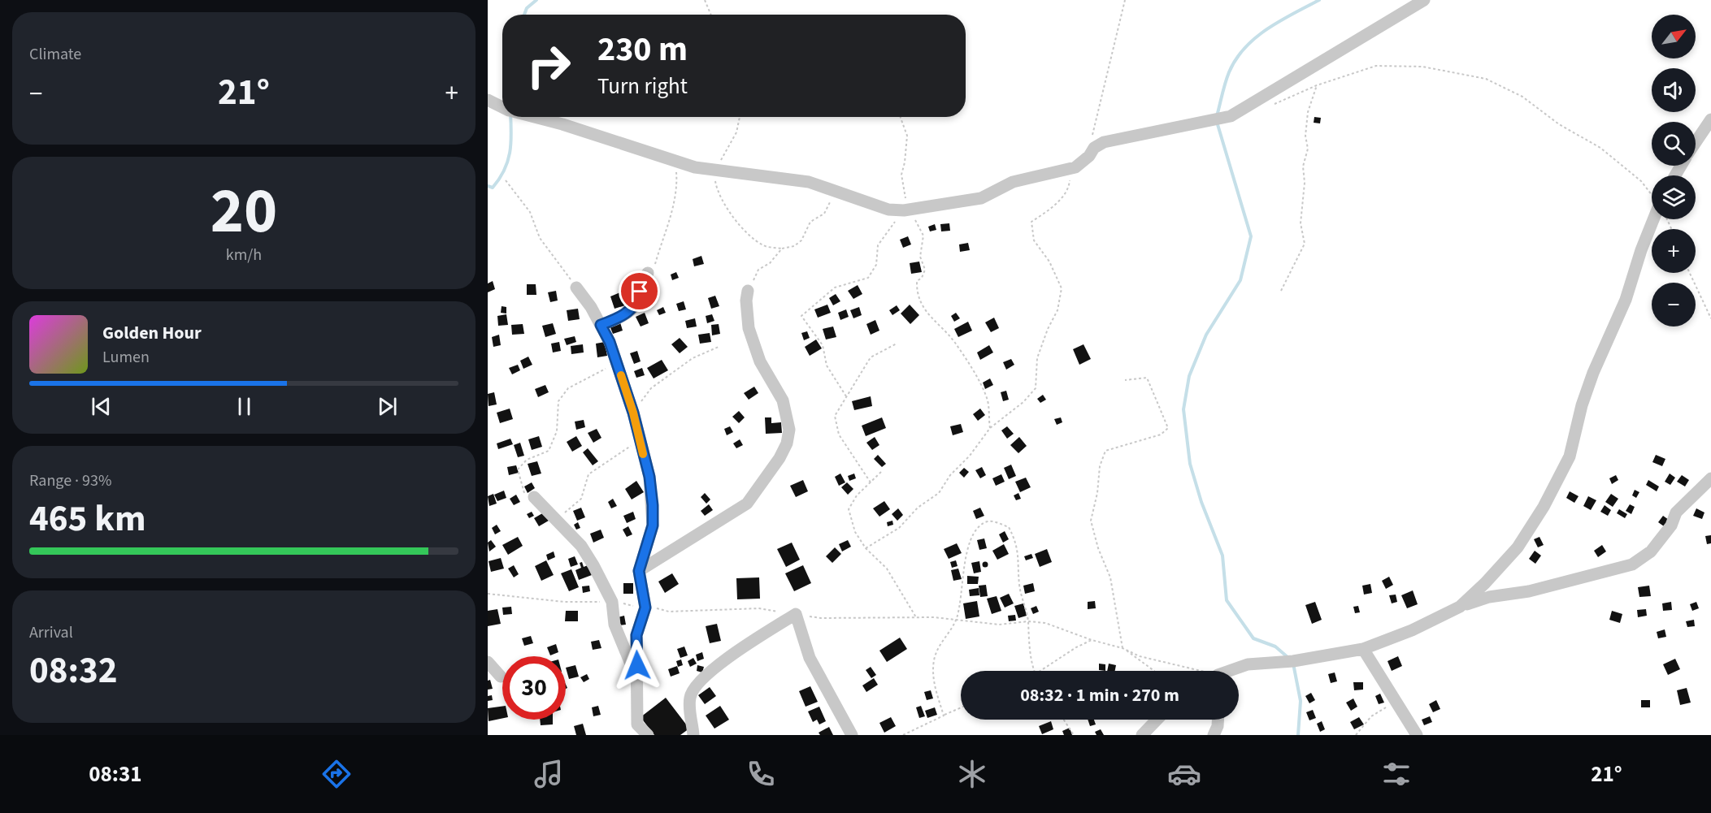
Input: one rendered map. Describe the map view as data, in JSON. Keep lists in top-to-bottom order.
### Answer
{
  "north": "top right",
  "page": {
    "tile": [
      "Climate",
      ["20", "km/h"],
      ["Range · 93%", "465 km"],
      ["Arrival", "08:32"]
    ],
    "map_buttons": ["+", "−"],
    "turn": ["230 m", "Turn right"],
    "heat": ["−", "21°", "+"],
    "song": ["Golden Hour", "Lumen"],
    "limit": "30",
    "trip": "08:32 · 1 min · 270 m",
    "tabs": ["08:31", "21°"]
  }
}
